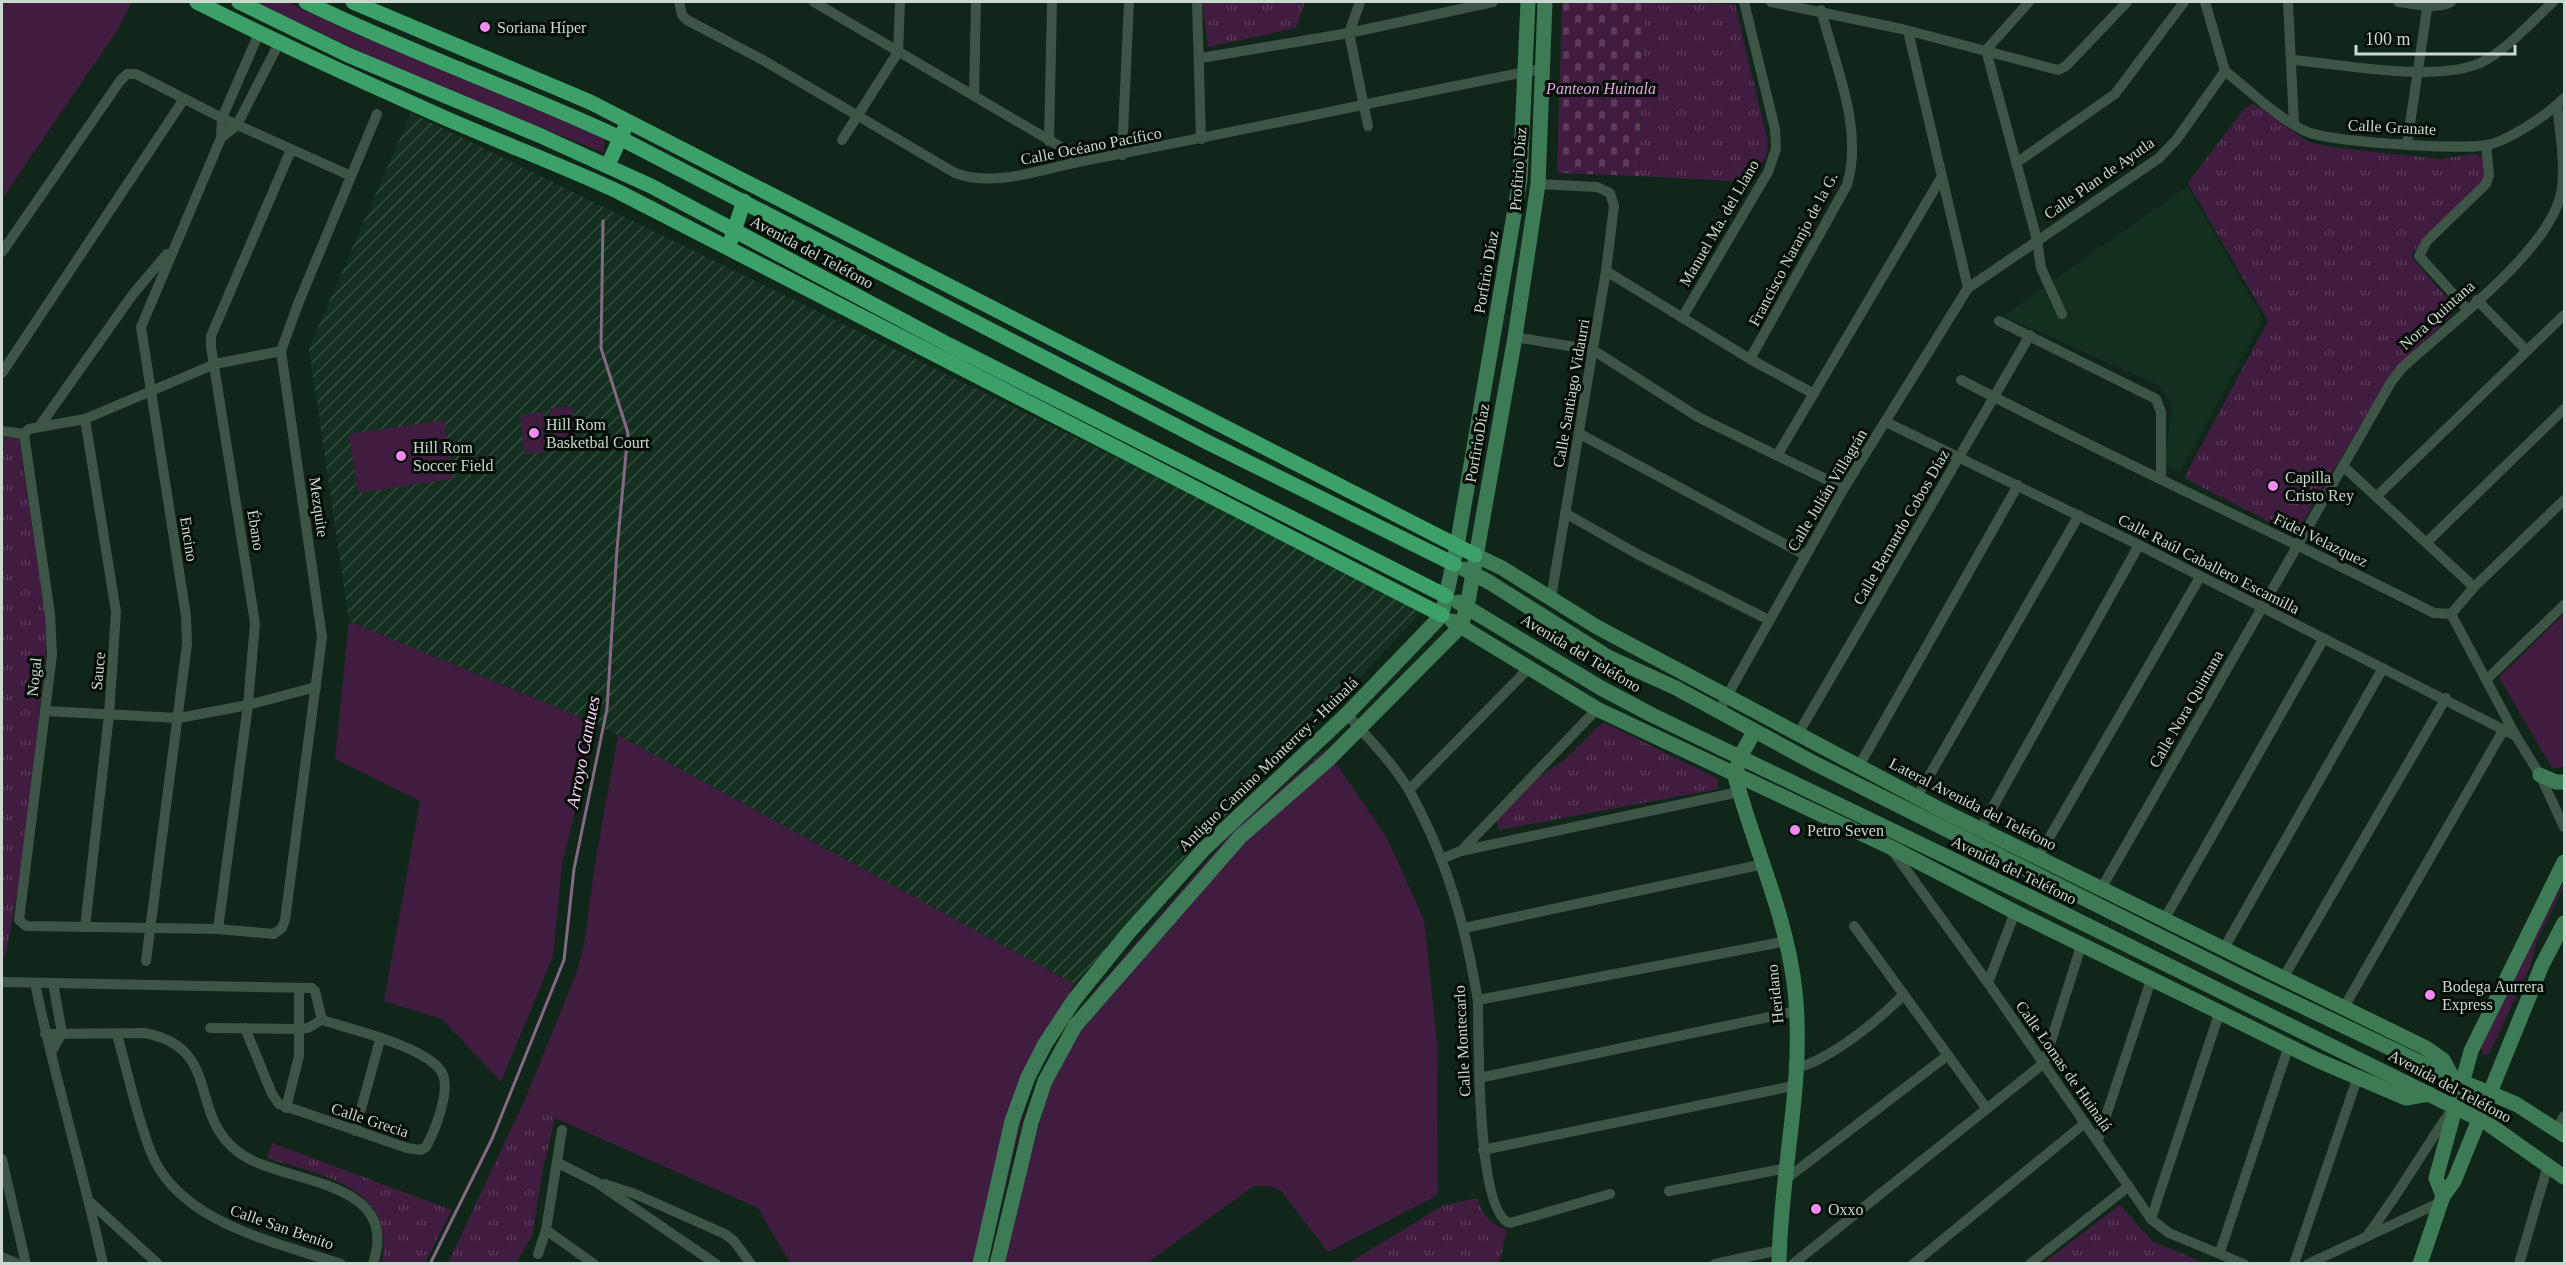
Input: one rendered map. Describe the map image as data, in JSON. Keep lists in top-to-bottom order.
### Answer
{
  "streets": {
    "main road": ["Avenida del Teléfono"],
    "street": [
      "Calle Granate",
      "Calle Océano Pacífico",
      "Profirio Díaz",
      "Calle Plan de Ayutla",
      "Manuel Ma. del Llano",
      "Francisco Naranjo de la G.",
      "Porfirio Díaz",
      "Nora Quintana",
      "Calle Santiago Vidaurri",
      "PorfirioDíaz",
      "Calle Julián Villagrán",
      "Mezquite",
      "Calle Bernardo Cobos Díaz",
      "Ébano",
      "Encino",
      "Fidel Velazquez",
      "Calle Raúl Caballero Escamilla",
      "Sauce",
      "Nogal",
      "Calle Nora Quintana",
      "Antiguo Camino Monterrey - Huinalá",
      "Lateral Avenida del Teléfono",
      "Heridano",
      "Calle Montecarlo",
      "Calle Lomas de Huinalá",
      "Calle Grecia",
      "Calle San Benito"
    ]
  },
  "crossings": [
    ["Calle Granate", "Calle Plan de Ayutla"],
    ["Calle Granate", "Nora Quintana"],
    ["Calle Océano Pacífico", "Profirio Díaz"],
    ["Calle Océano Pacífico", "Porfirio Díaz"],
    ["Profirio Díaz", "Calle Santiago Vidaurri"],
    ["Profirio Díaz", "PorfirioDíaz"],
    ["Calle Plan de Ayutla", "Calle Julián Villagrán"],
    ["Avenida del Teléfono", "PorfirioDíaz"],
    ["Avenida del Teléfono", "Calle Julián Villagrán"],
    ["Avenida del Teléfono", "Lateral Avenida del Teléfono"],
    ["Nora Quintana", "Fidel Velazquez"],
    ["Nora Quintana", "Calle Nora Quintana"],
    ["Calle Santiago Vidaurri", "Lateral Avenida del Teléfono"],
    ["PorfirioDíaz", "Antiguo Camino Monterrey - Huinalá"],
    ["PorfirioDíaz", "Lateral Avenida del Teléfono"],
    ["Calle Julián Villagrán", "Calle Raúl Caballero Escamilla"],
    ["Calle Julián Villagrán", "Lateral Avenida del Teléfono"],
    ["Mezquite", "Ébano"],
    ["Calle Bernardo Cobos Díaz", "Fidel Velazquez"],
    ["Calle Bernardo Cobos Díaz", "Calle Raúl Caballero Escamilla"],
    ["Calle Bernardo Cobos Díaz", "Lateral Avenida del Teléfono"],
    ["Fidel Velazquez", "Calle Nora Quintana"],
    ["Calle Raúl Caballero Escamilla", "Calle Nora Quintana"],
    ["Sauce", "Nogal"],
    ["Calle Nora Quintana", "Lateral Avenida del Teléfono"],
    ["Antiguo Camino Monterrey - Huinalá", "Calle Montecarlo"]
  ],
  "water": ["Arroyo Cantues"],
  "parks": ["Panteon Huinala"],
  "places": [
    "Soriana Híper",
    "Hill Rom Basketbal Court",
    "Hill Rom Soccer Field",
    "Capilla Cristo Rey",
    "Petro Seven",
    "Bodega Aurrera Express",
    "Oxxo"
  ],
  "scale_bar": "100 m"
}
